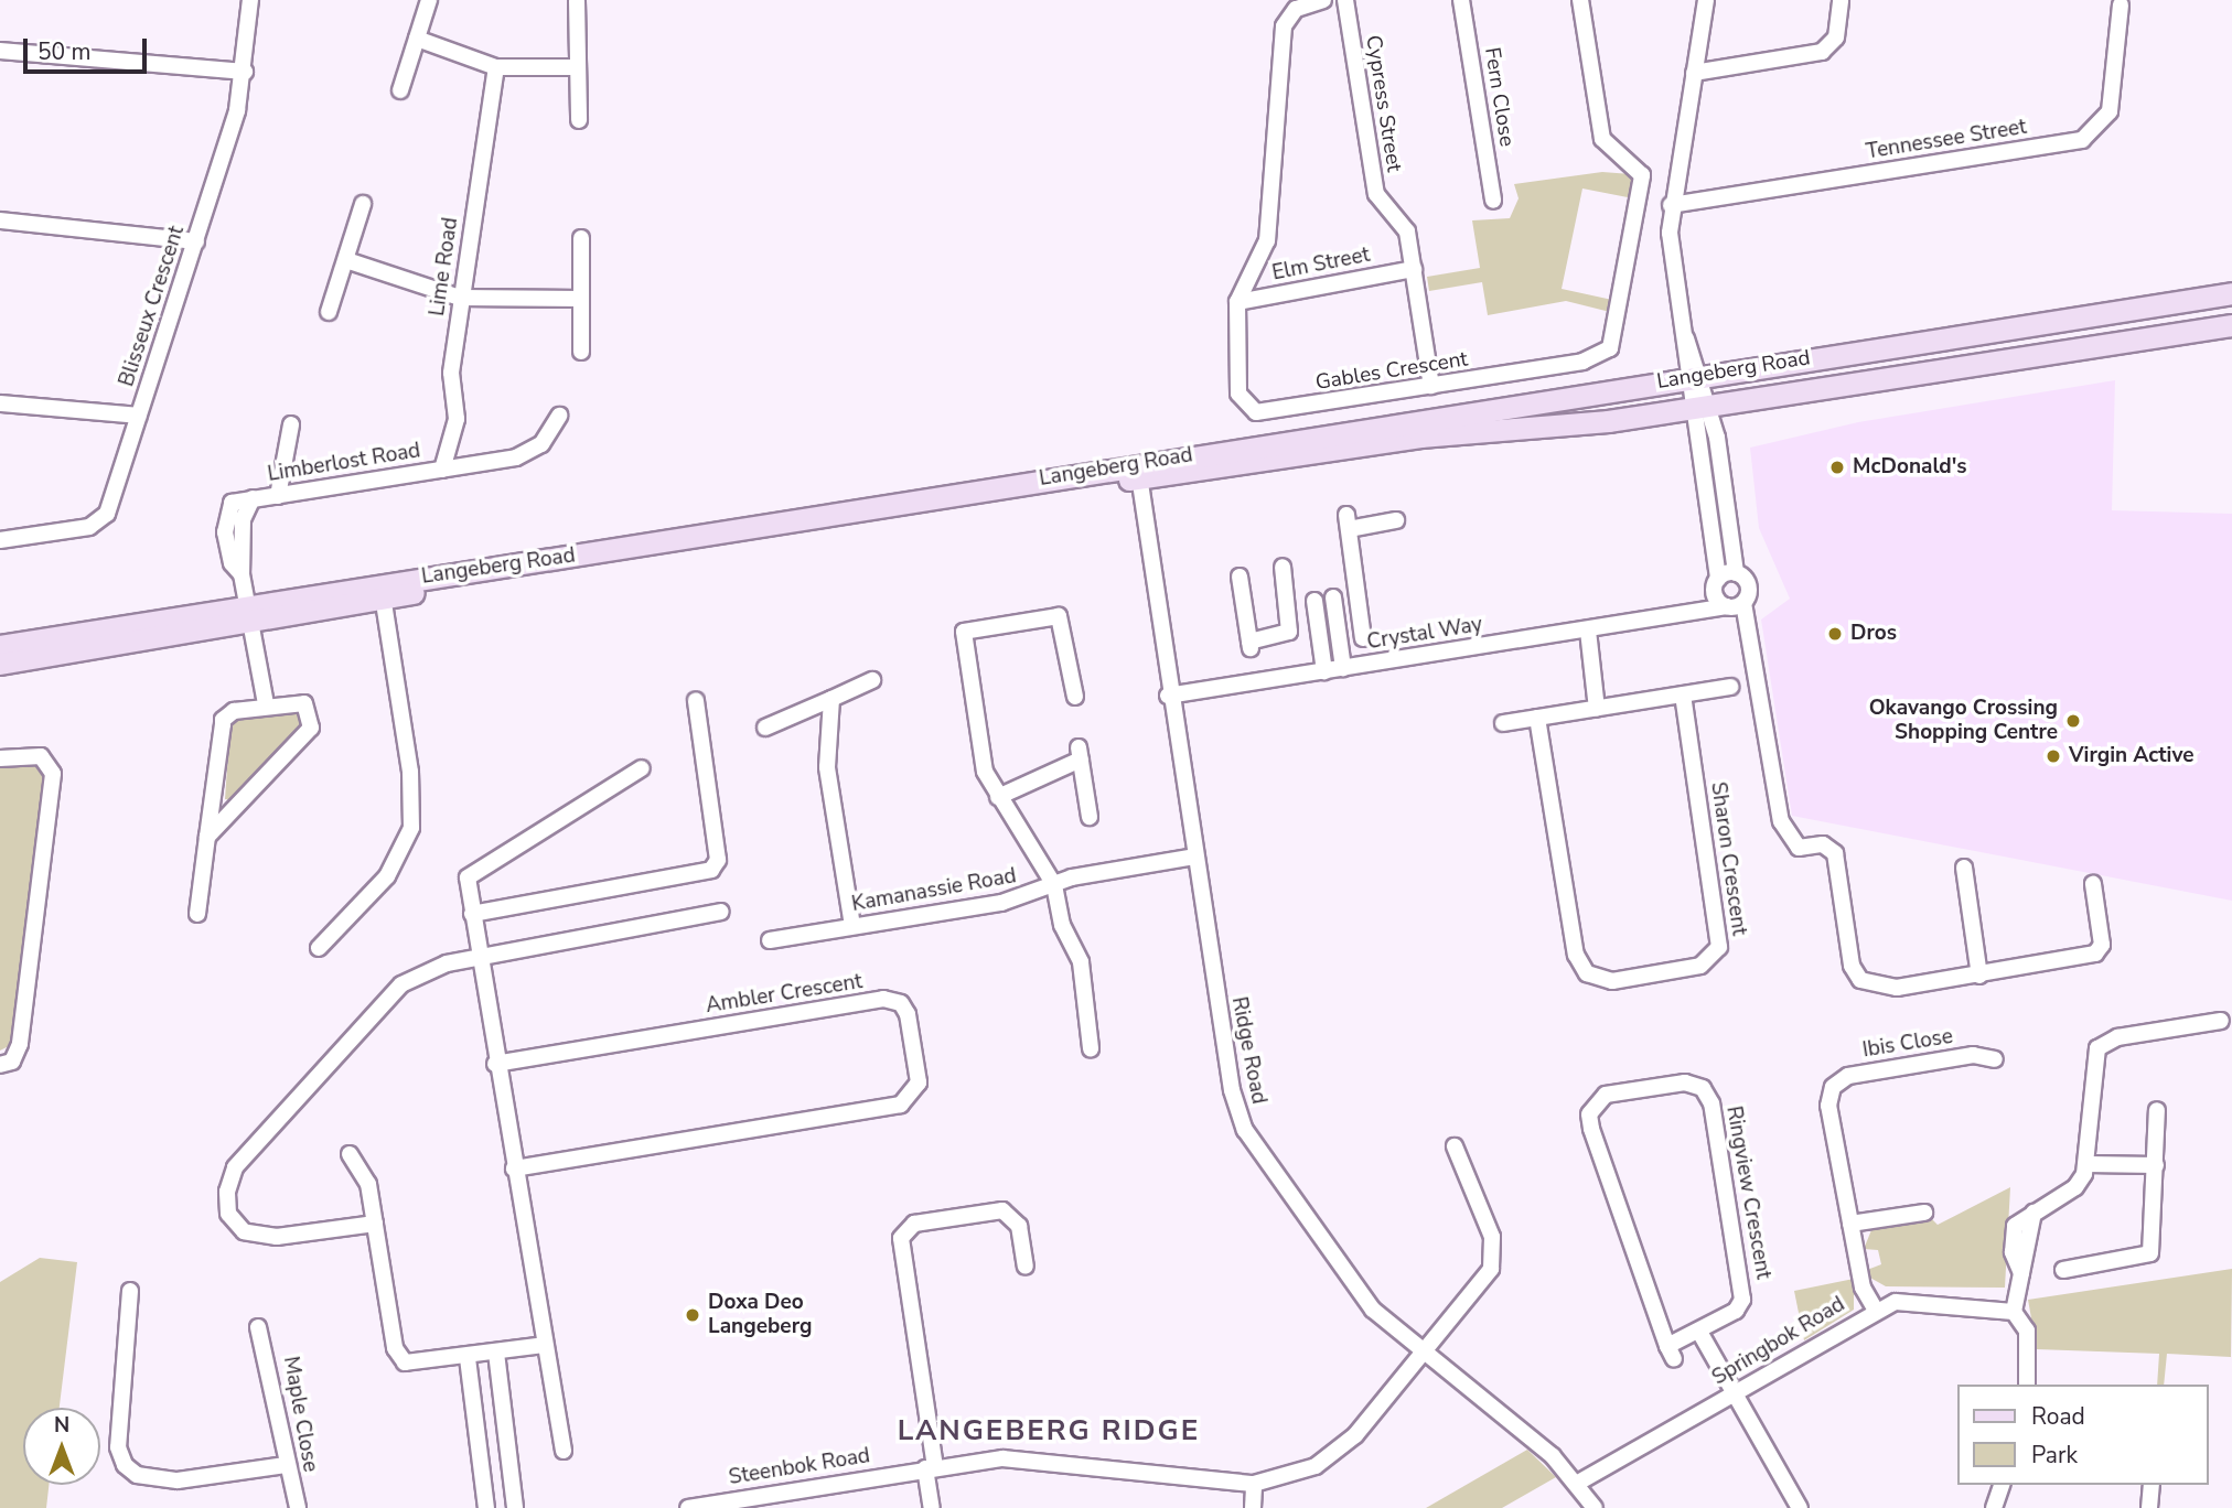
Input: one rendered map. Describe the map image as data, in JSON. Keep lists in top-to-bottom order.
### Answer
{
  "streets": {
    "main road": ["Langeberg Road"],
    "street": [
      "Fern Close",
      "Cypress Street",
      "Tennessee Street",
      "Elm Street",
      "Lime Road",
      "Blisseux Crescent",
      "Gables Crescent",
      "Limberlost Road",
      "Crystal Way",
      "Sharon Crescent",
      "Kamanassie Road",
      "Ambler Crescent",
      "Ibis Close",
      "Ridge Road",
      "Ringview Crescent",
      "Springbok Road",
      "Maple Close",
      "Steenbok Road"
    ]
  },
  "crossings": [
    ["Cypress Street", "Elm Street"],
    ["Cypress Street", "Gables Crescent"],
    ["Elm Street", "Gables Crescent"],
    ["Lime Road", "Limberlost Road"],
    ["Langeberg Road", "Limberlost Road"],
    ["Langeberg Road", "Ridge Road"],
    ["Crystal Way", "Ridge Road"],
    ["Kamanassie Road", "Ridge Road"],
    ["Ibis Close", "Springbok Road"],
    ["Ridge Road", "Springbok Road"],
    ["Ridge Road", "Steenbok Road"]
  ],
  "districts": ["LANGEBERG RIDGE"],
  "places": [
    "McDonald's",
    "Dros",
    "Okavango Crossing Shopping Centre",
    "Virgin Active",
    "Doxa Deo Langeberg"
  ],
  "legend": ["Road", "Park"],
  "scale_bar": "50 m",
  "north": "top"
}
